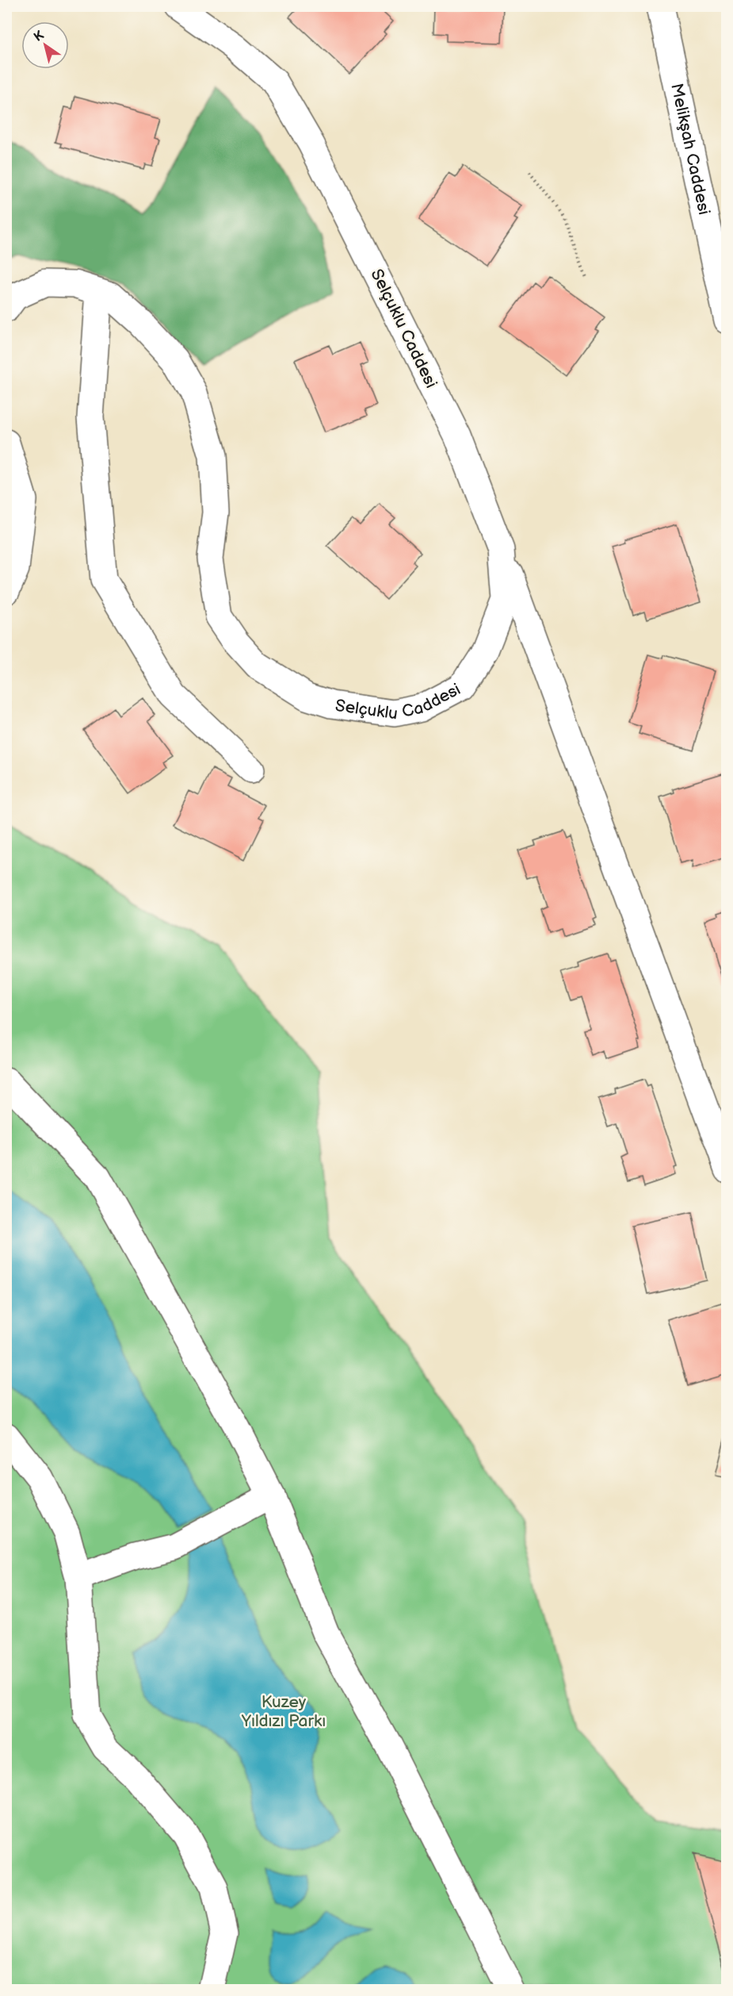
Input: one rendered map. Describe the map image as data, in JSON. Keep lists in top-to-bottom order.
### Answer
{
  "streets": {
    "street": ["Melikşah Caddesi", "Selçuklu Caddesi"]
  },
  "parks": ["Kuzey Yıldızı Parkı"],
  "north": "top left"
}
